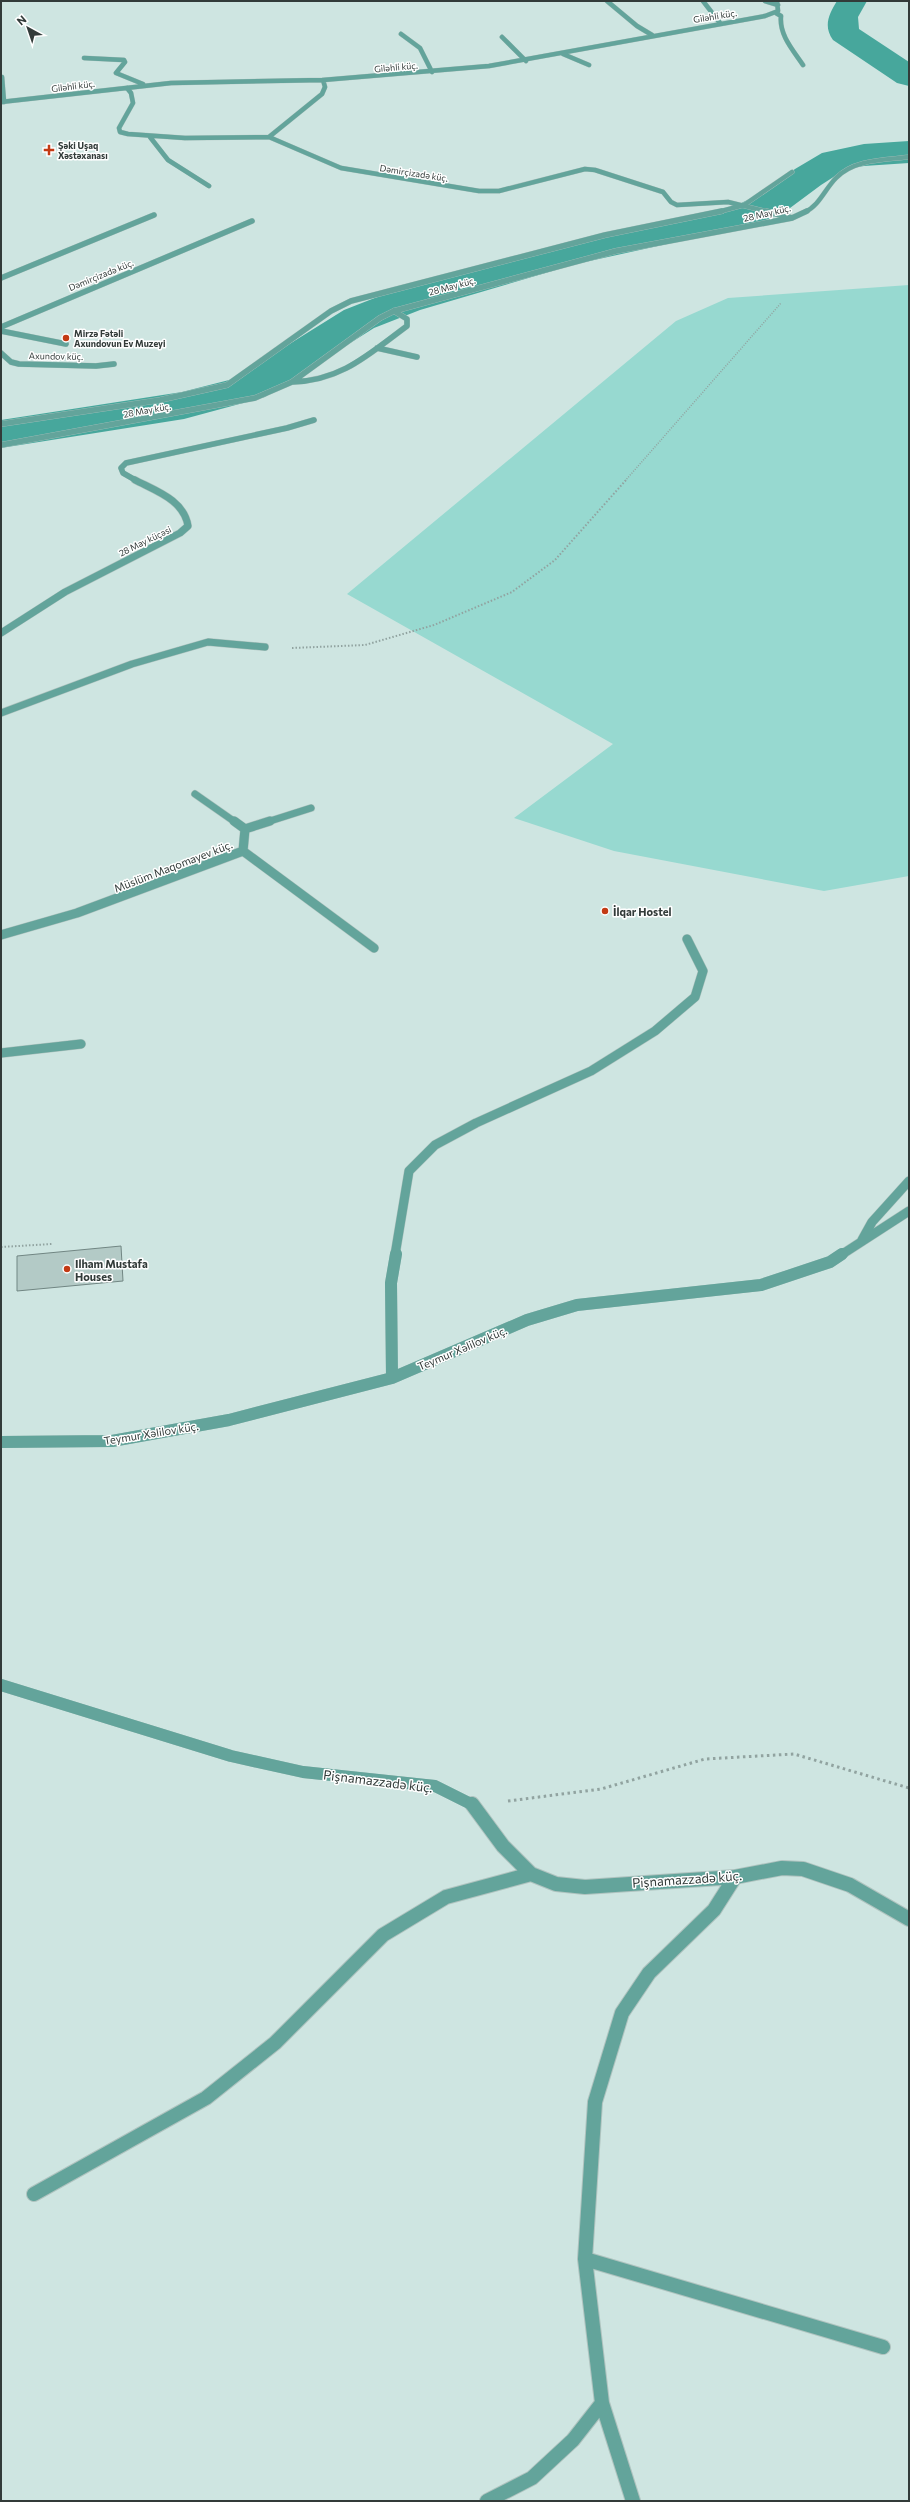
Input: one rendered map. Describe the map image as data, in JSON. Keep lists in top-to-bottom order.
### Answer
{
  "streets": {
    "street": [
      "Giləhli küç.",
      "Dəmirçizadə küç.",
      "28 May küç.",
      "Axundov küç.",
      "28 May küçəsi",
      "Müslüm Maqomayev küç.",
      "Teymur Xəlilov küç.",
      "Pişnamazzadə küç."
    ]
  },
  "crossings": [
    ["Giləhli küç.", "Dəmirçizadə küç."],
    ["Dəmirçizadə küç.", "28 May küç."]
  ],
  "places": {
    "health": ["Şəki Uşaq Xəstəxanası"],
    "other": ["Mirzə Fətəli Axundovun Ev Muzeyi", "İlqar Hostel", "Ilham Mustafa Houses"]
  },
  "north": "top left"
}
